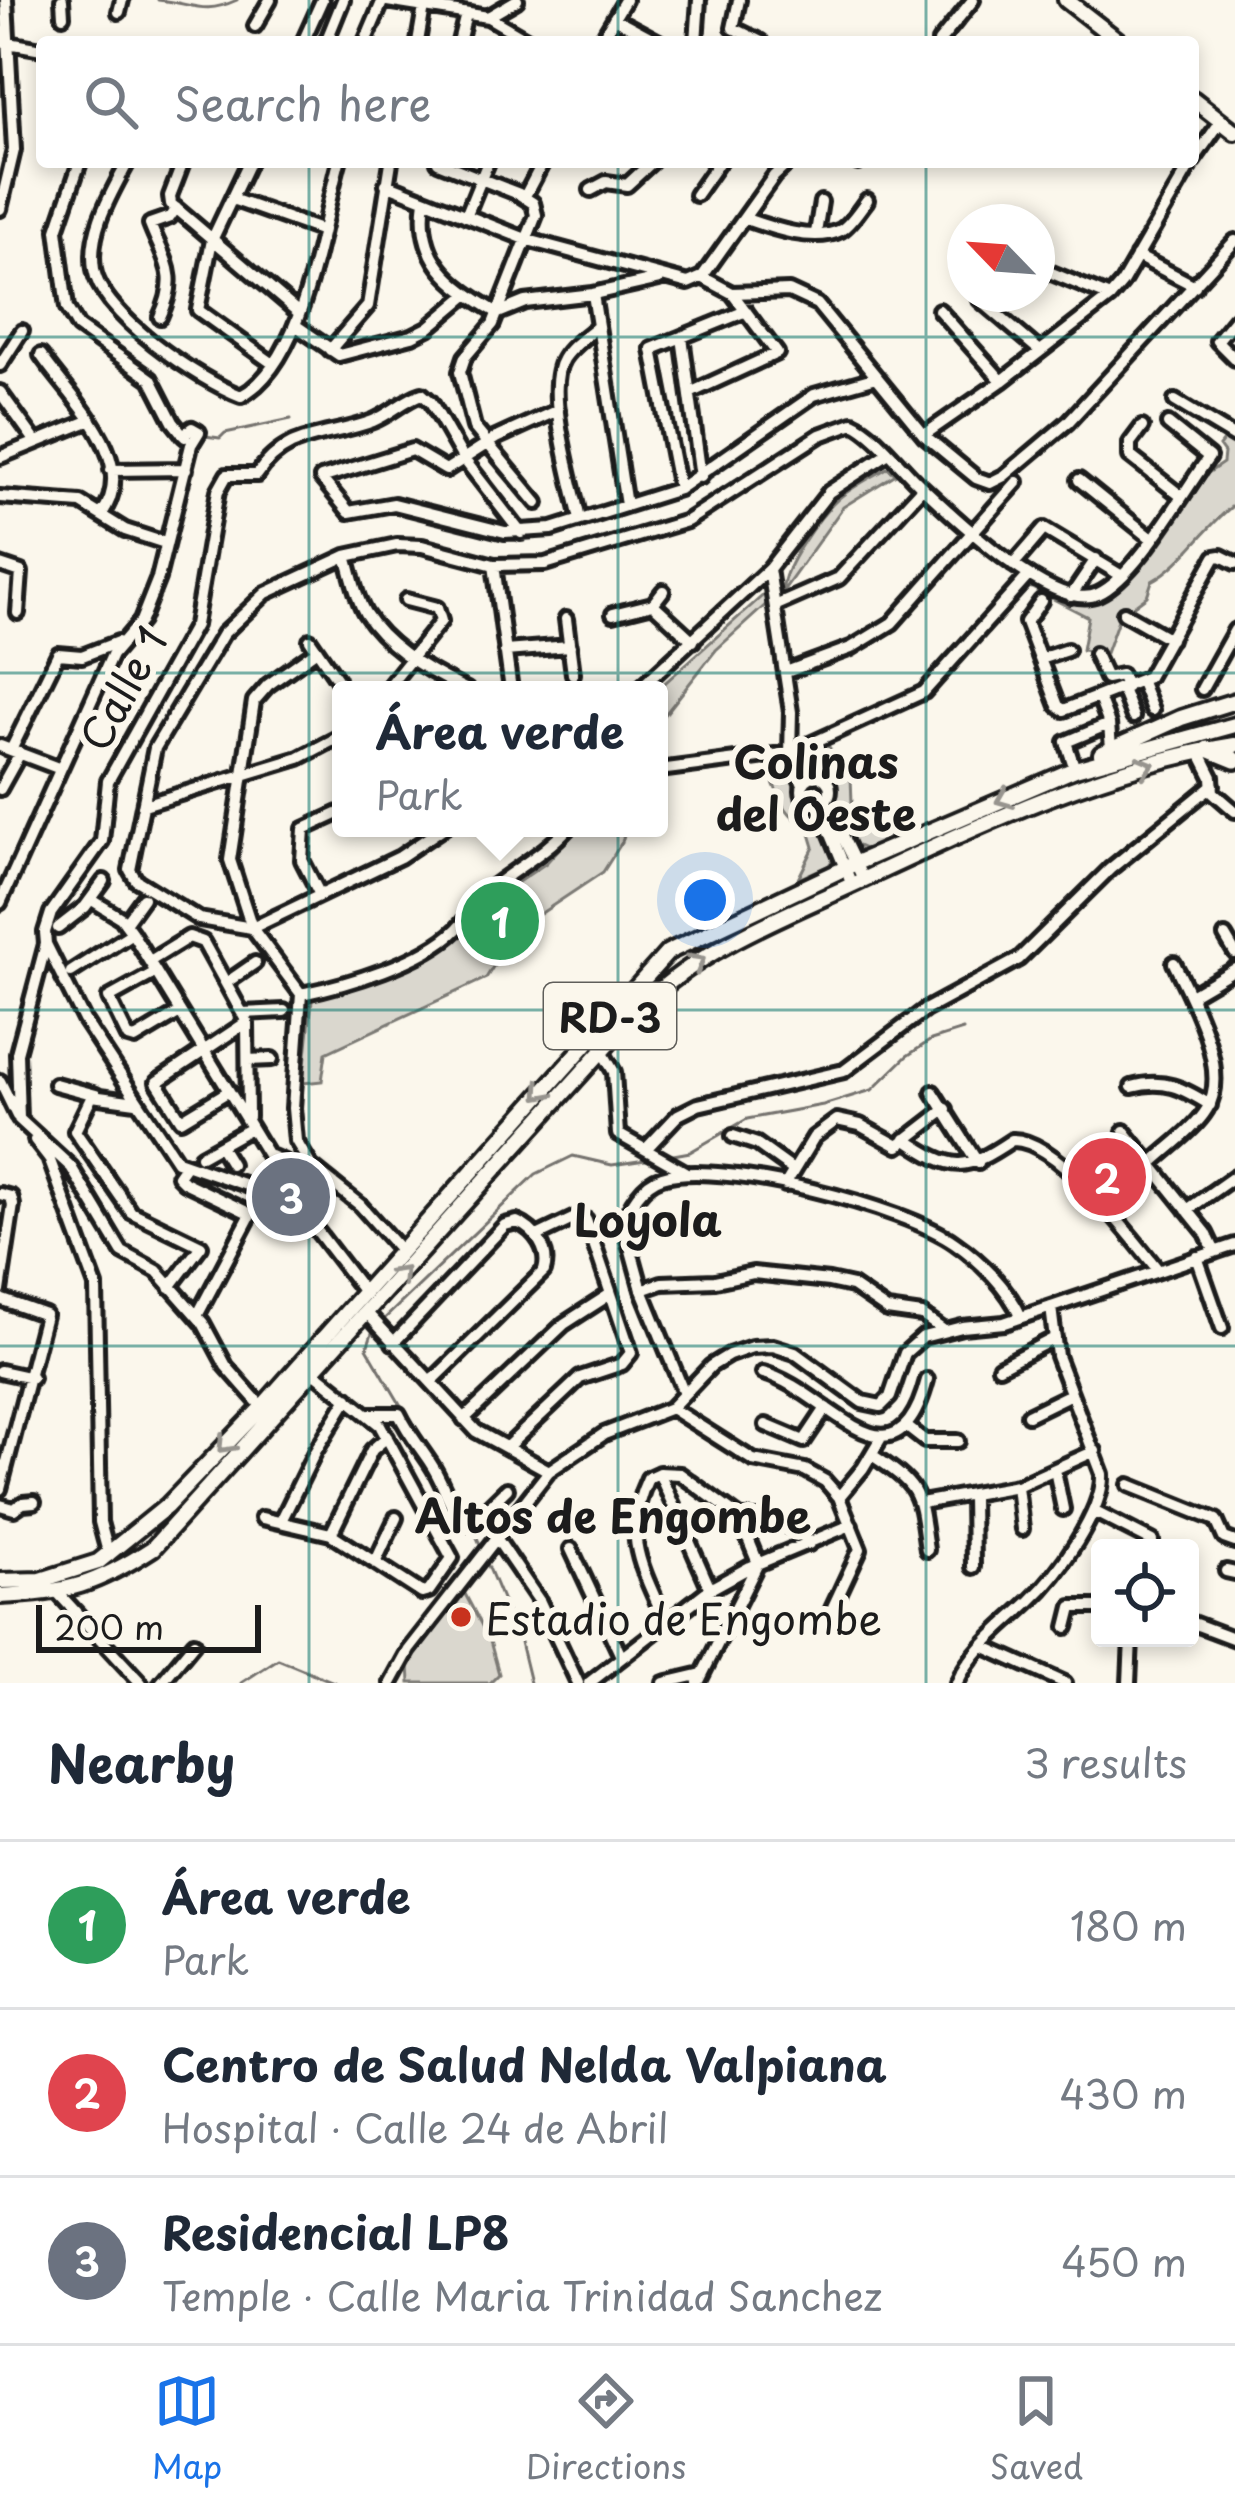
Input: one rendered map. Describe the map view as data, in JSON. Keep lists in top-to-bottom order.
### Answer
{
  "streets": {
    "main road": ["RD-3"],
    "street": ["Calle 1"]
  },
  "districts": ["Colinas del Oeste", "Loyola", "Altos de Engombe"],
  "places": ["Estadio de Engombe"],
  "scale_bar": "200 m",
  "north": "top left",
  "page": {
    "search": "Search here",
    "popup": ["Área verde", "Park"],
    "pins": ["1", "2", "3"],
    "scale": "200 m",
    "heading": ["Nearby", "3 results"],
    "list": [
      {
        "mark": "1",
        "name": "Área verde",
        "note": "Park",
        "value": "180 m"
      },
      {
        "mark": "2",
        "name": "Centro de Salud Nelda Valpiana",
        "note": "Hospital · Calle 24 de Abril",
        "value": "430 m"
      },
      {
        "mark": "3",
        "name": "Residencial LP8",
        "note": "Temple · Calle Maria Trinidad Sanchez",
        "value": "450 m"
      }
    ],
    "nav": ["Map", "Directions", "Saved"]
  }
}
